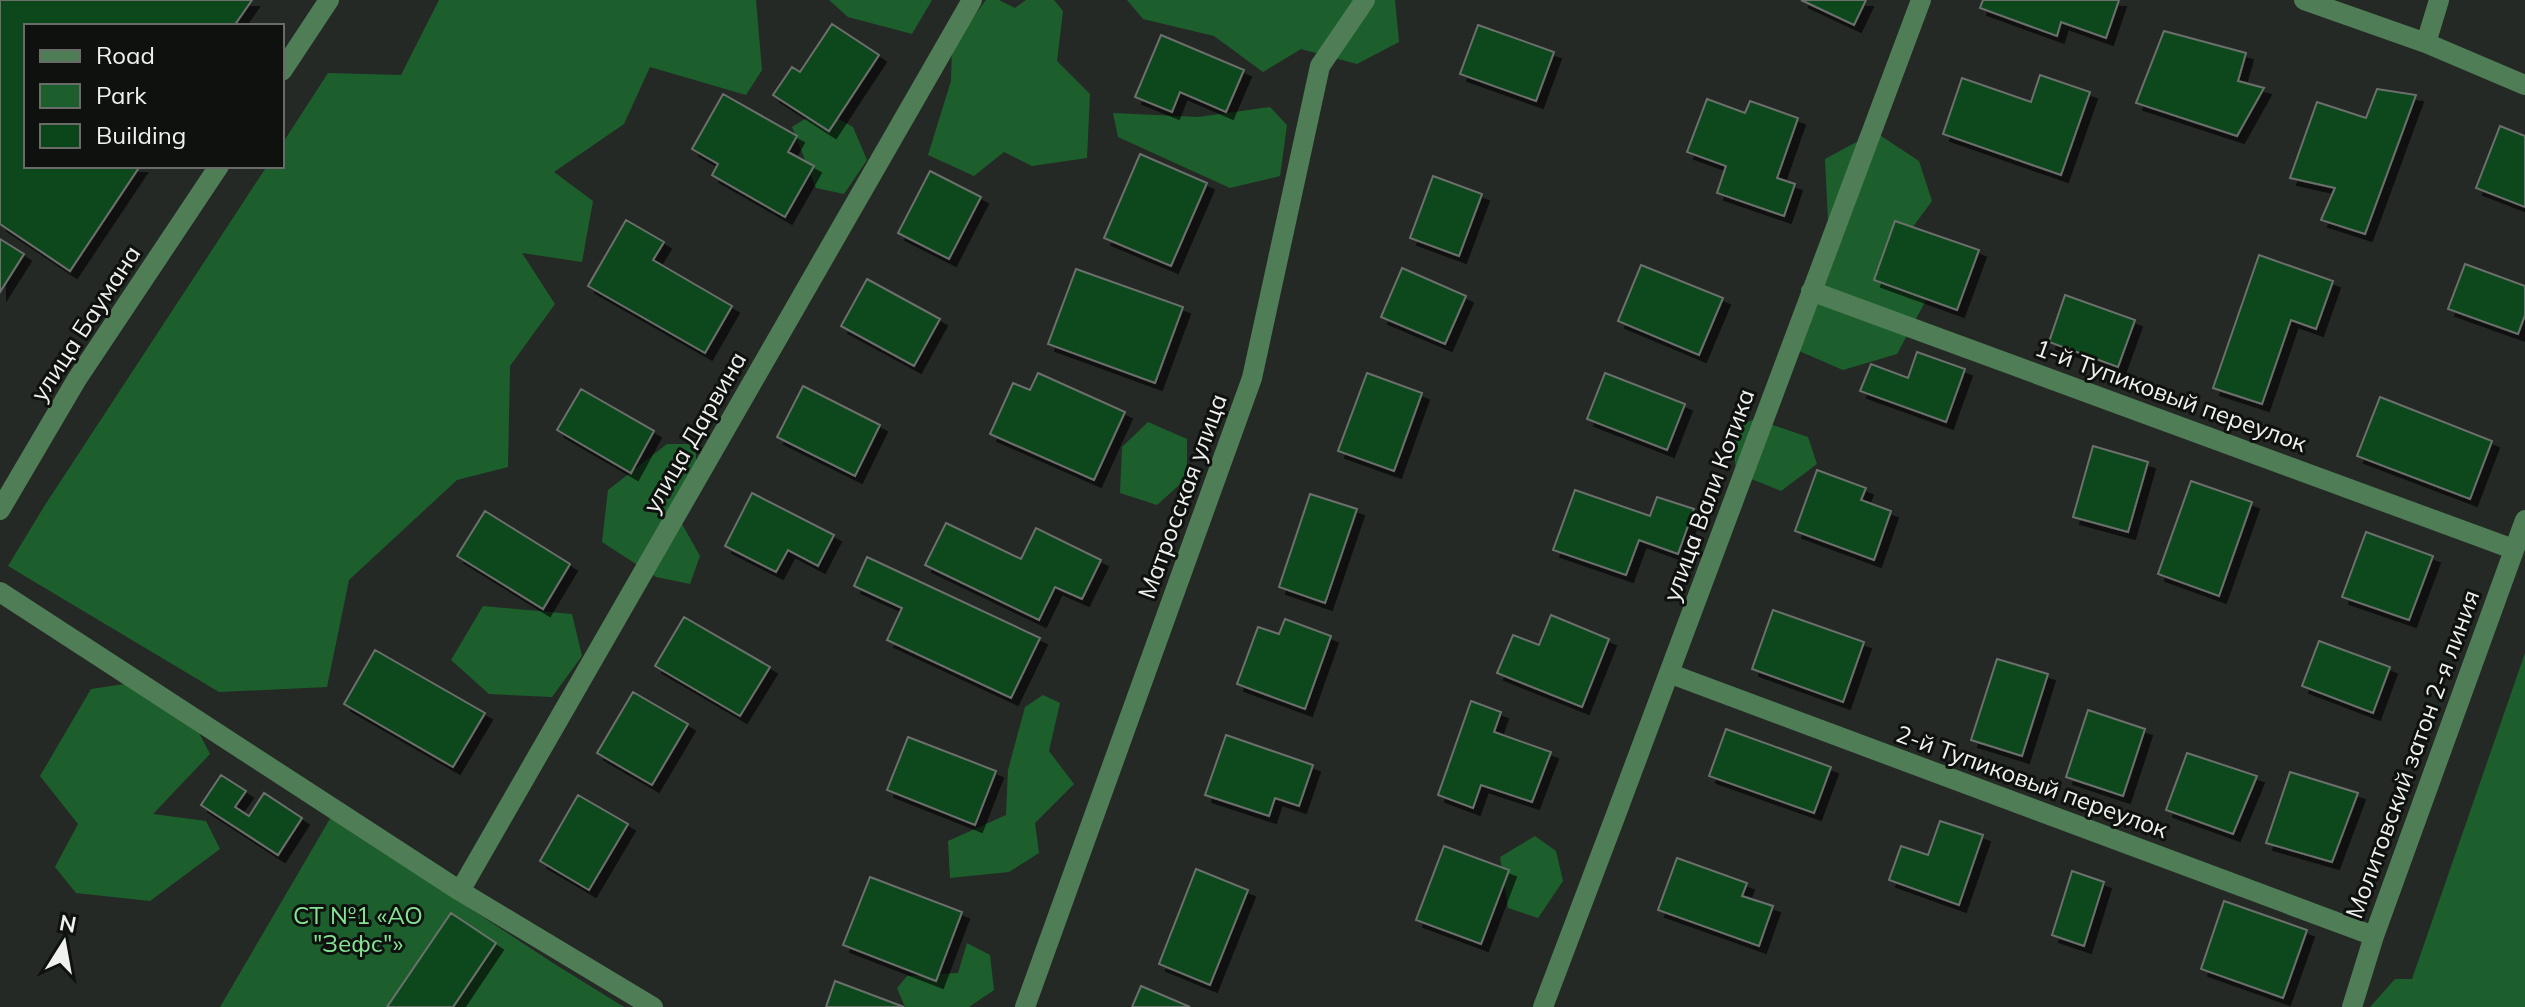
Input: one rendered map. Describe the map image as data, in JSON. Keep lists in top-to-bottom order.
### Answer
{
  "streets": {
    "street": [
      "улица Баумана",
      "1-й Тупиковый переулок",
      "улица Дарвина",
      "улица Вали Котика",
      "Матросская улица",
      "Молитовский затон 2-я линия",
      "2-й Тупиковый переулок"
    ]
  },
  "crossings": [
    ["1-й Тупиковый переулок", "улица Вали Котика"],
    ["1-й Тупиковый переулок", "Молитовский затон 2-я линия"],
    ["улица Вали Котика", "2-й Тупиковый переулок"],
    ["Молитовский затон 2-я линия", "2-й Тупиковый переулок"]
  ],
  "parks": ["СТ №1 «АО \"Зефс\"»"],
  "legend": ["Road", "Park", "Building"],
  "north": "top"
}
